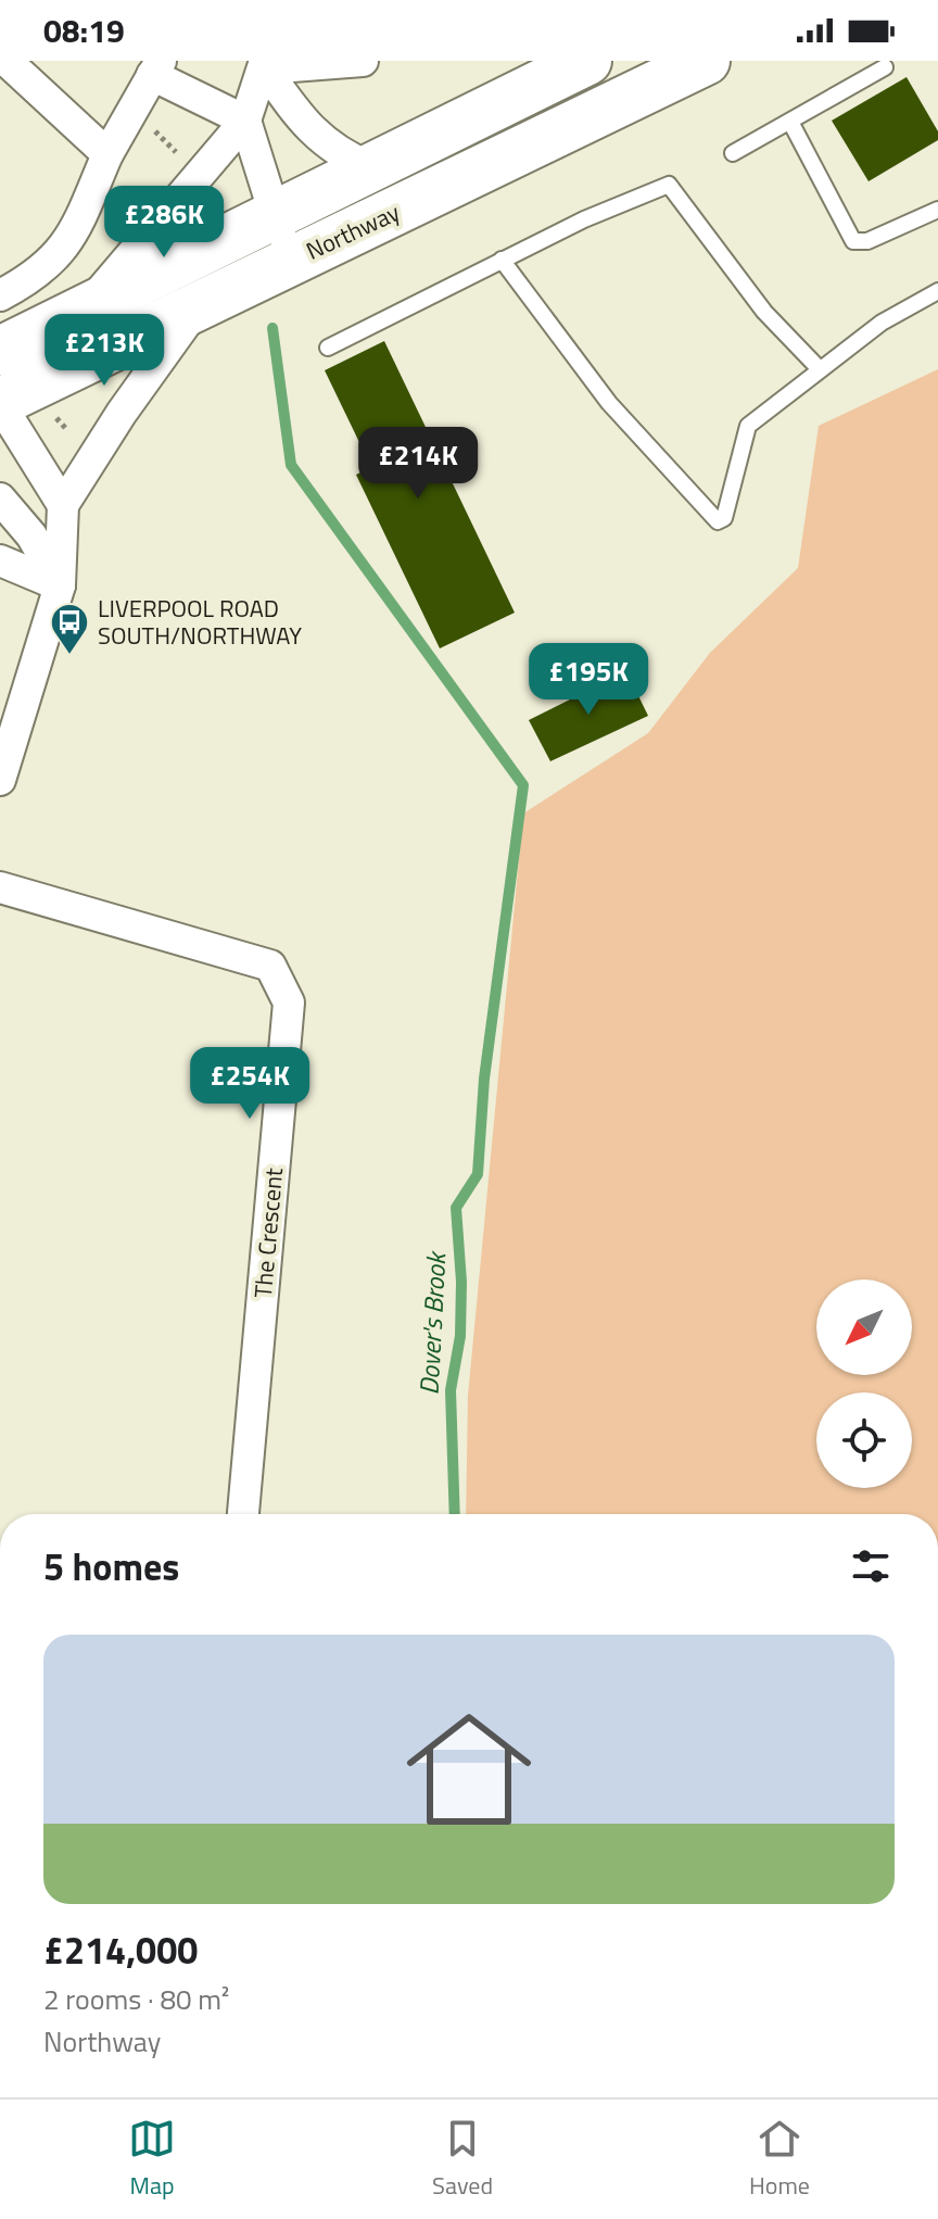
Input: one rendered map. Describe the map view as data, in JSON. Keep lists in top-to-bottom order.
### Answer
{
  "streets": {
    "highway": ["Northway"],
    "street": ["The Crescent"]
  },
  "water": ["Dover's Brook"],
  "places": {
    "bus stop": ["LIVERPOOL ROAD SOUTH/NORTHWAY"]
  },
  "north": "bottom left",
  "page": {
    "status": "08:19",
    "price": [
      "£286K",
      "£213K",
      "£214K",
      "£195K",
      "£254K"
    ],
    "heading": "5 homes",
    "list": [
      {
        "name": "£214,000",
        "note": "2 rooms · 80 m² · Northway"
      }
    ],
    "tabs": ["Map", "Saved", "Home"]
  }
}
